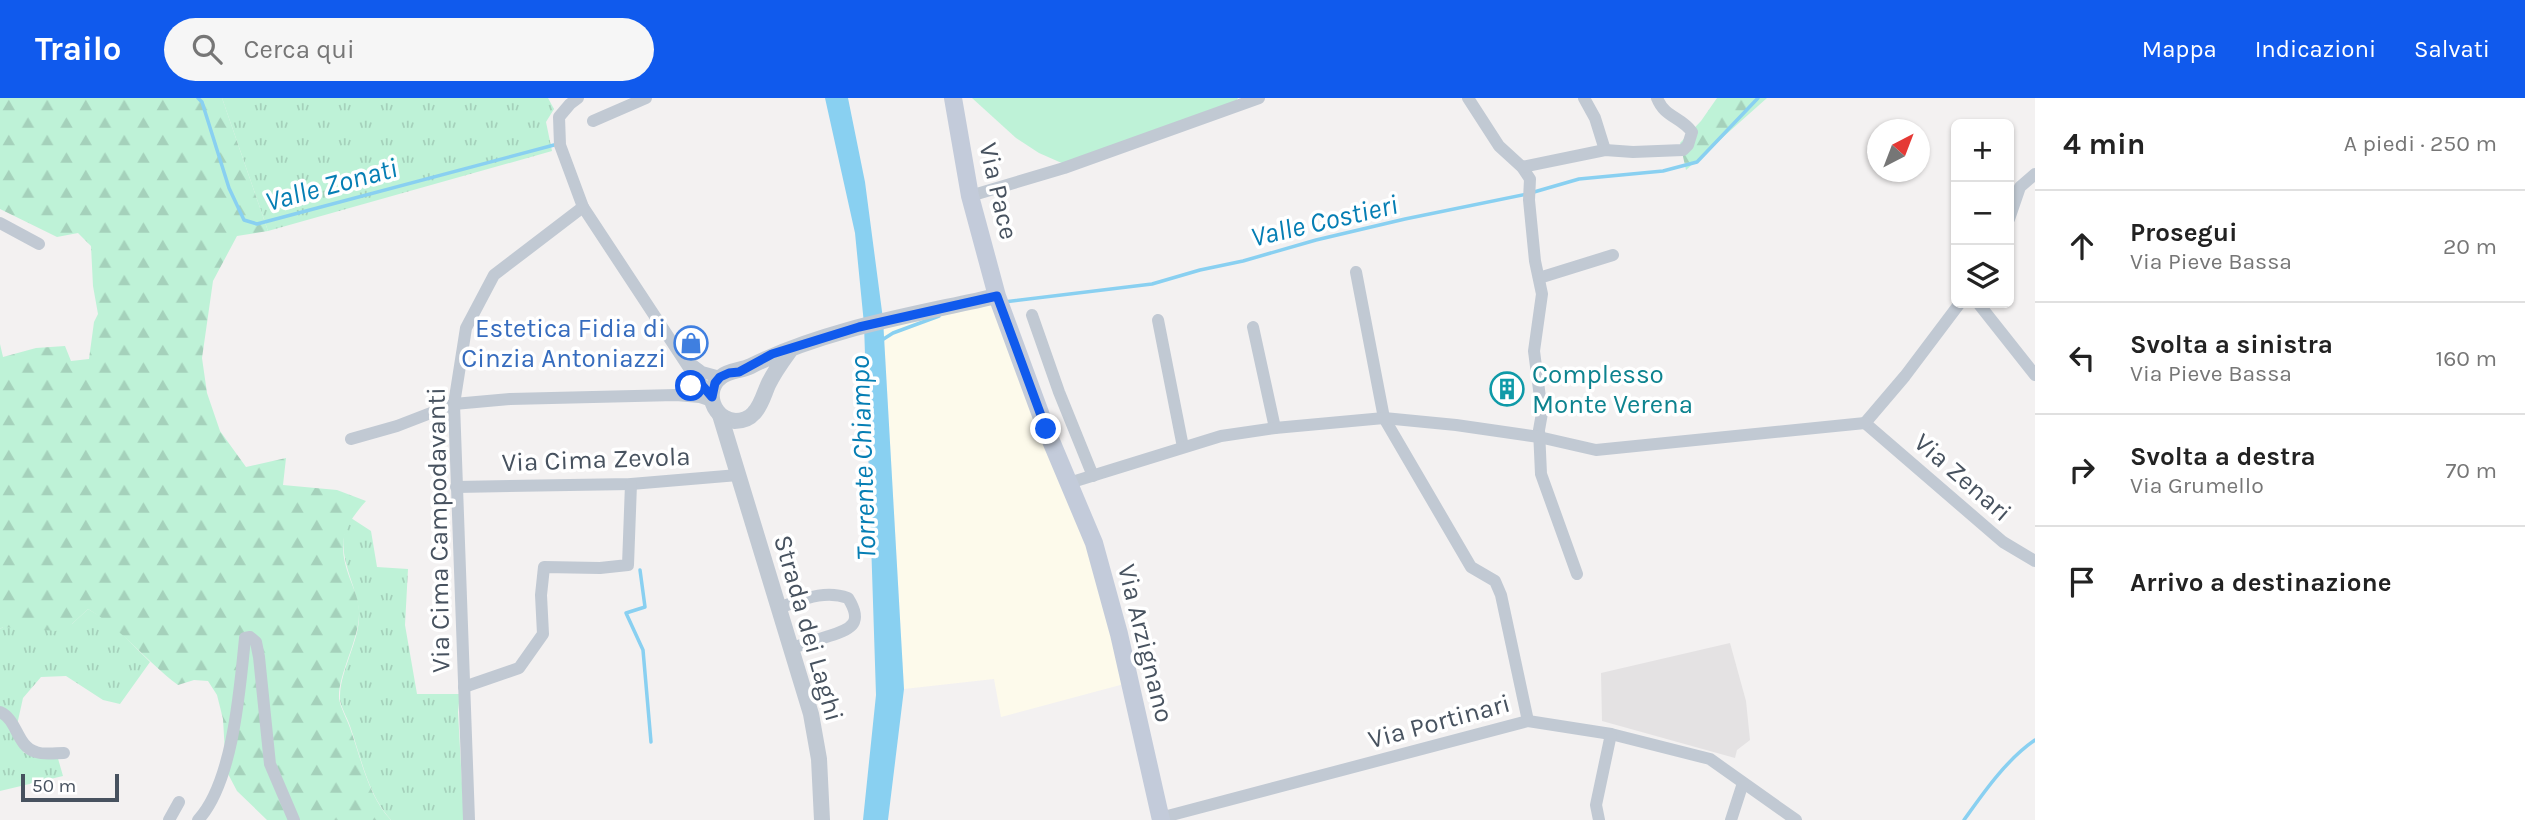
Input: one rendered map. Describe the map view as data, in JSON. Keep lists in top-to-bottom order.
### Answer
{
  "streets": {
    "main road": ["Via Pace", "Via Arzignano"],
    "street": [
      "Via Cima Zevola",
      "Via Zenari",
      "Via Cima Campodavanti",
      "Strada dei Laghi",
      "Via Portinari"
    ]
  },
  "crossings": [
    ["Via Pace", "Via Arzignano"],
    ["Via Cima Zevola", "Via Cima Campodavanti"],
    ["Via Cima Zevola", "Strada dei Laghi"],
    ["Via Arzignano", "Via Portinari"]
  ],
  "water": ["Valle Zonati", "Valle Costieri", "Torrente Chiampo"],
  "places": {
    "shop": ["Estetica Fidia di Cinzia Antoniazzi"],
    "building": ["Complesso Monte Verena"]
  },
  "scale_bar": "50 m",
  "north": "top right",
  "page": {
    "header": "Trailo",
    "search": "Cerca qui",
    "nav": ["Mappa", "Indicazioni", "Salvati"],
    "heading": ["4 min", "A piedi · 250 m"],
    "map_buttons": ["+", "−"],
    "list": [
      ["Prosegui", "Via Pieve Bassa", "20 m"],
      ["Svolta a sinistra", "Via Pieve Bassa", "160 m"],
      ["Svolta a destra", "Via Grumello", "70 m"],
      "Arrivo a destinazione"
    ],
    "scale": "50 m"
  }
}
